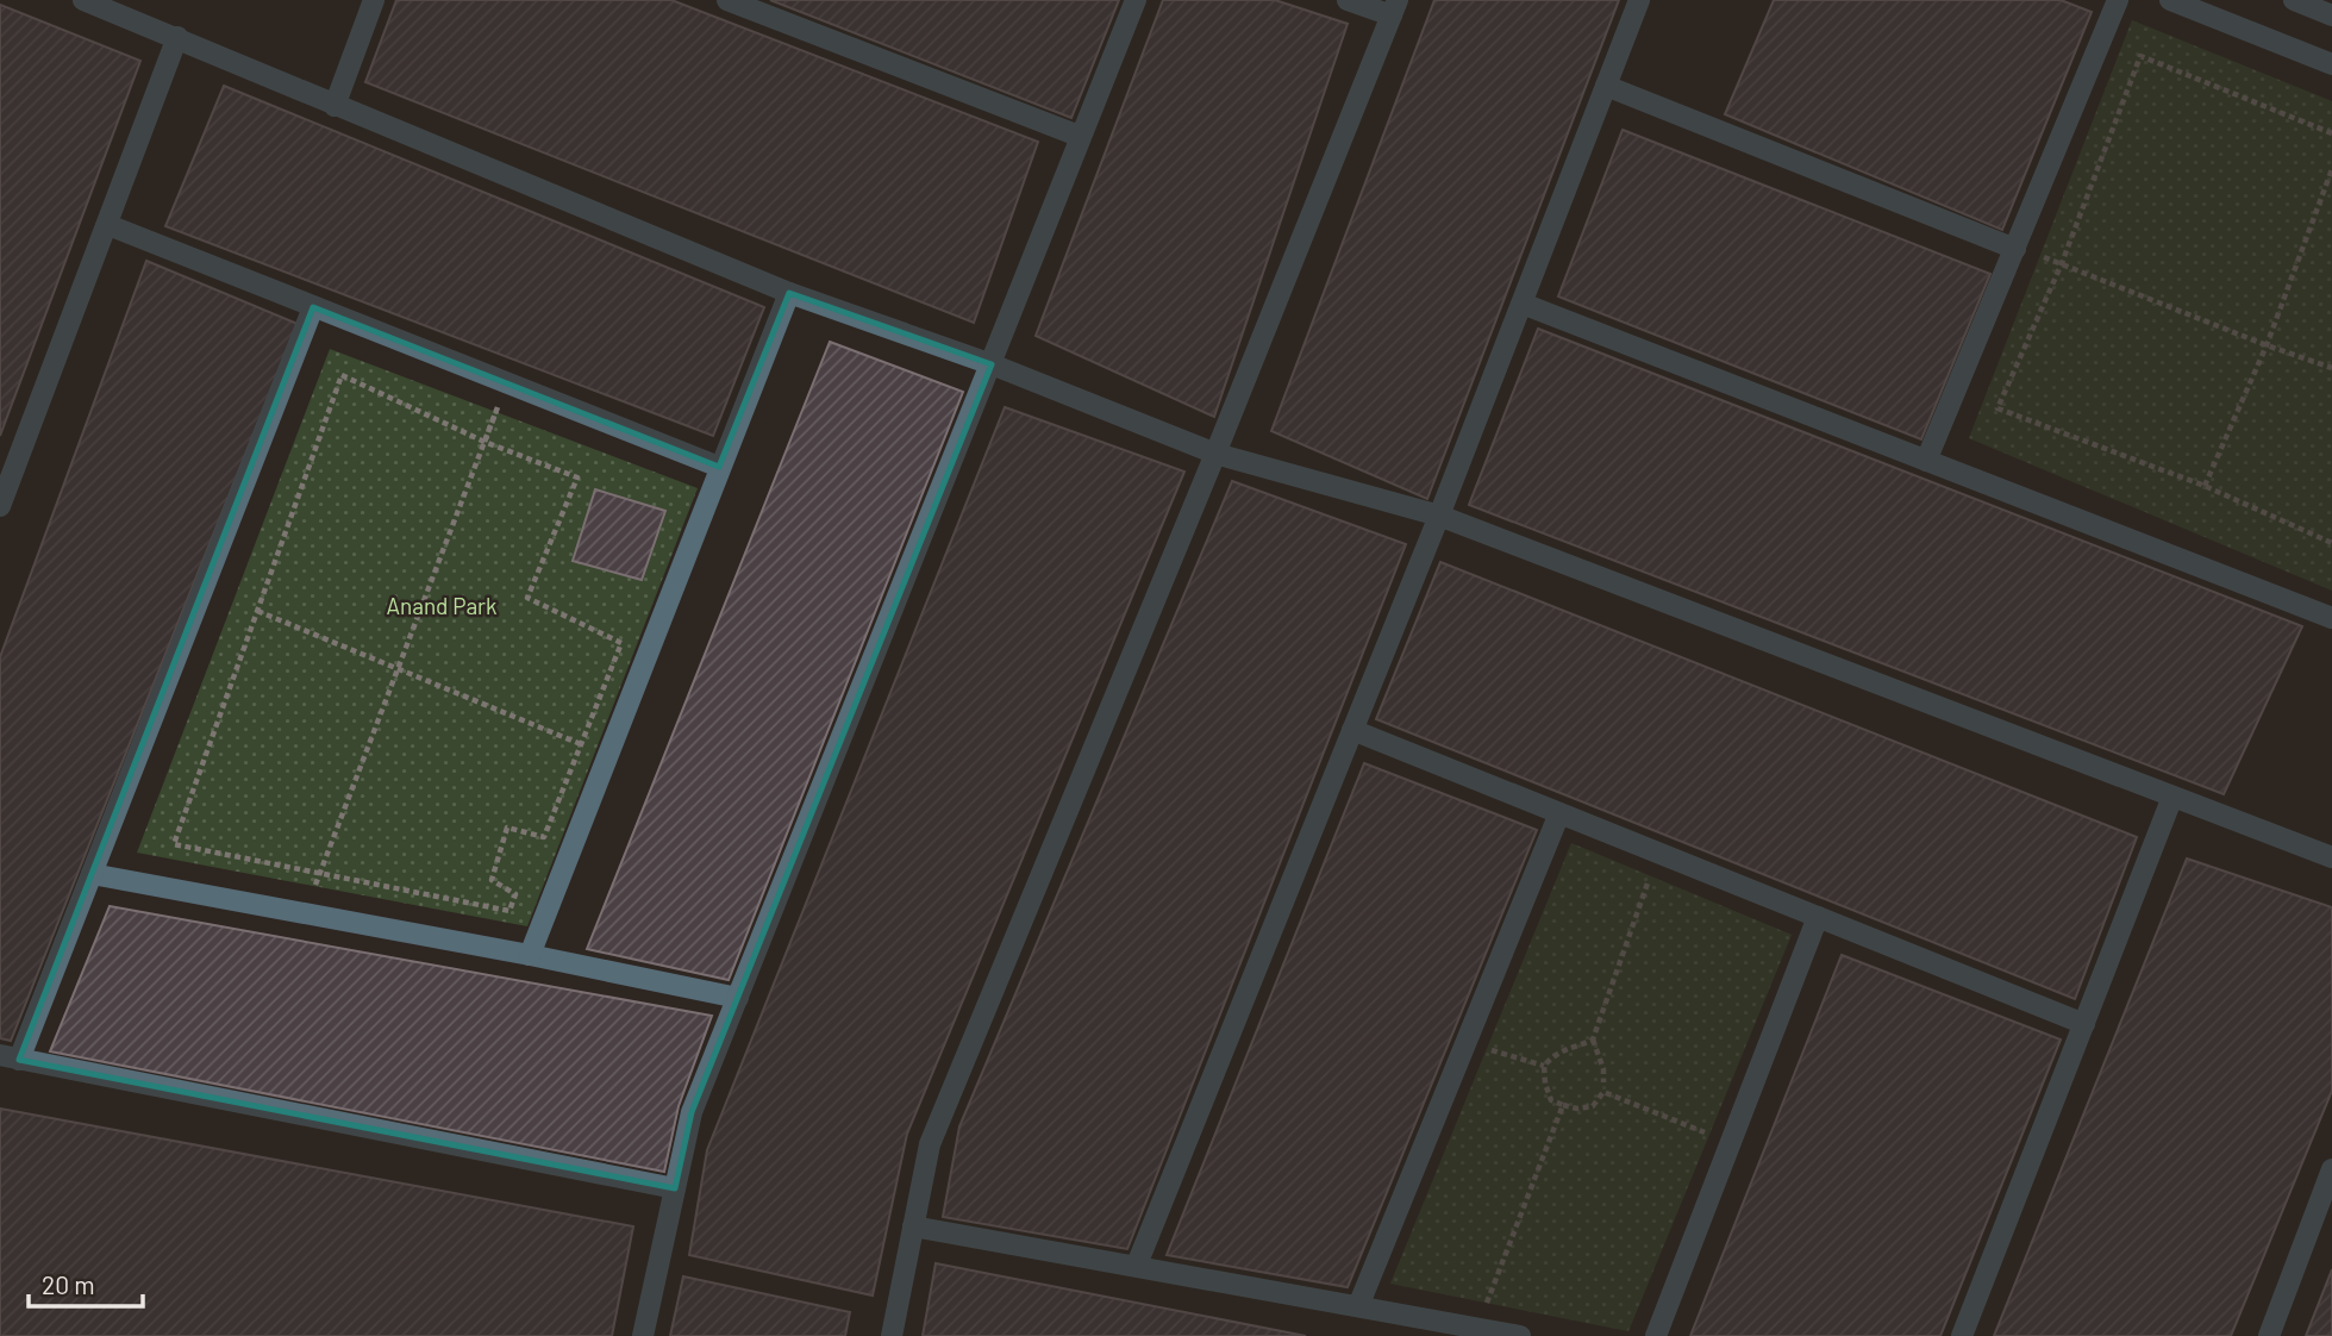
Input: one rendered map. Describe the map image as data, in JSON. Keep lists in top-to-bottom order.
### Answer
{
  "parks": ["Anand Park"],
  "scale_bar": "20 m"
}
